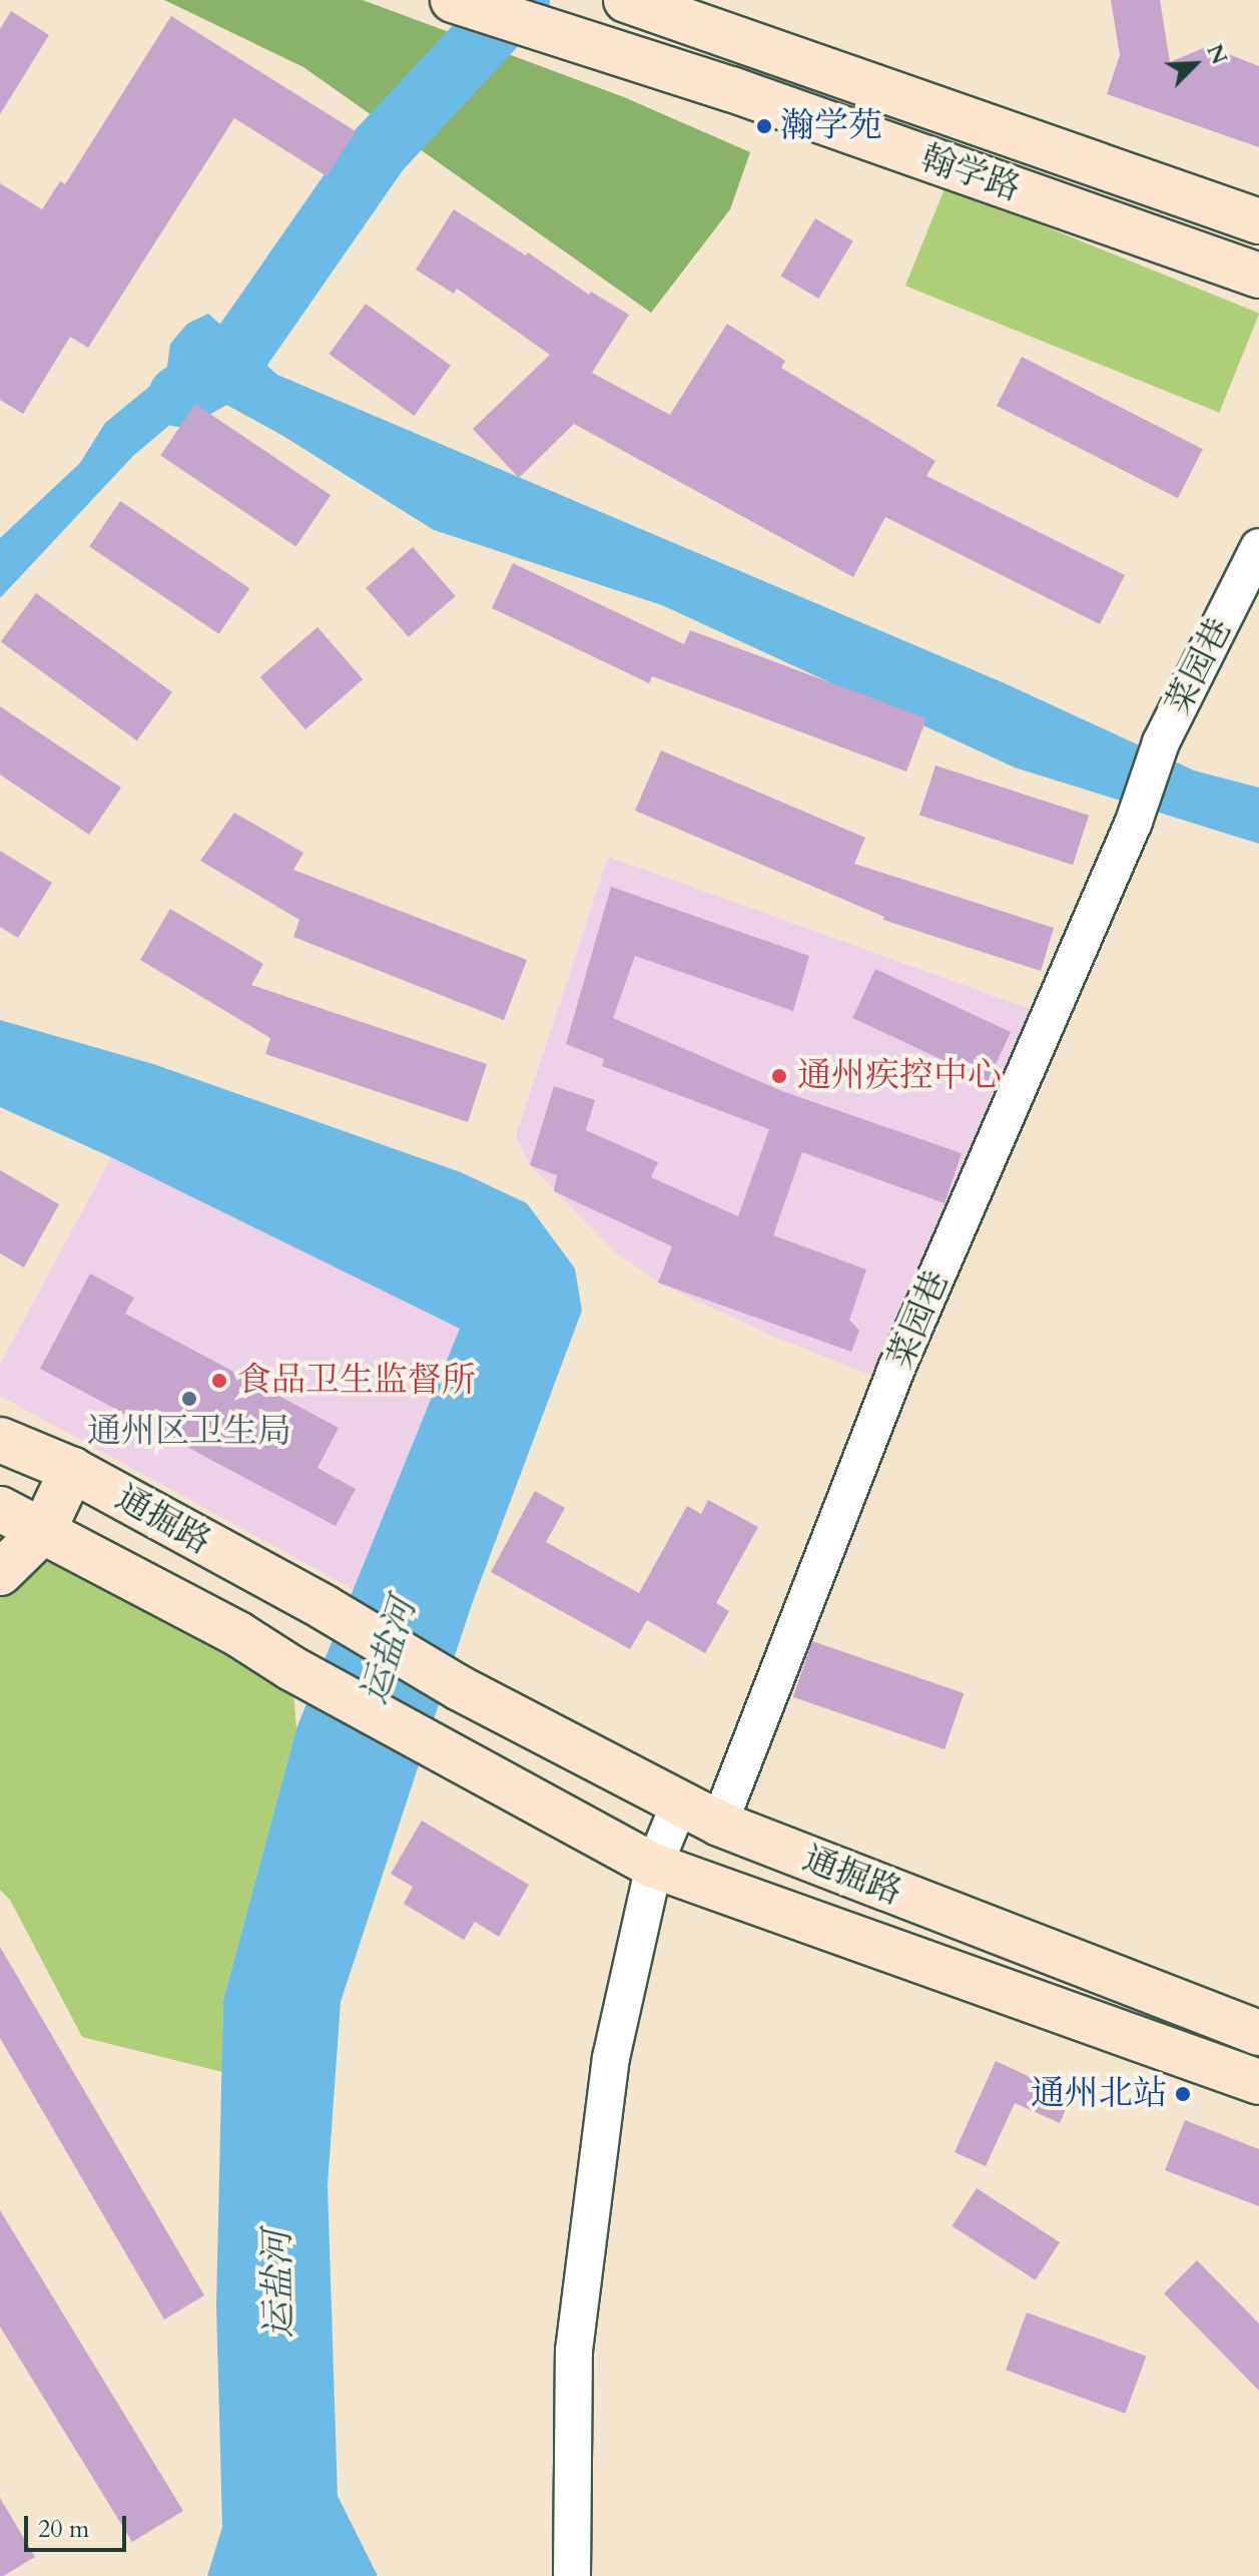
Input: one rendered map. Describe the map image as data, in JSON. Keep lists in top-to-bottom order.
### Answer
{
  "streets": {
    "main road": ["翰学路", "通掘路"],
    "street": ["菜园巷"]
  },
  "crossings": [
    ["菜园巷", "通掘路"]
  ],
  "water": ["运盐河"],
  "places": [
    "瀚学苑",
    "通州疾控中心",
    "食品卫生监督所",
    "通州区卫生局",
    "通州北站"
  ],
  "scale_bar": "20 m",
  "north": "top right"
}
